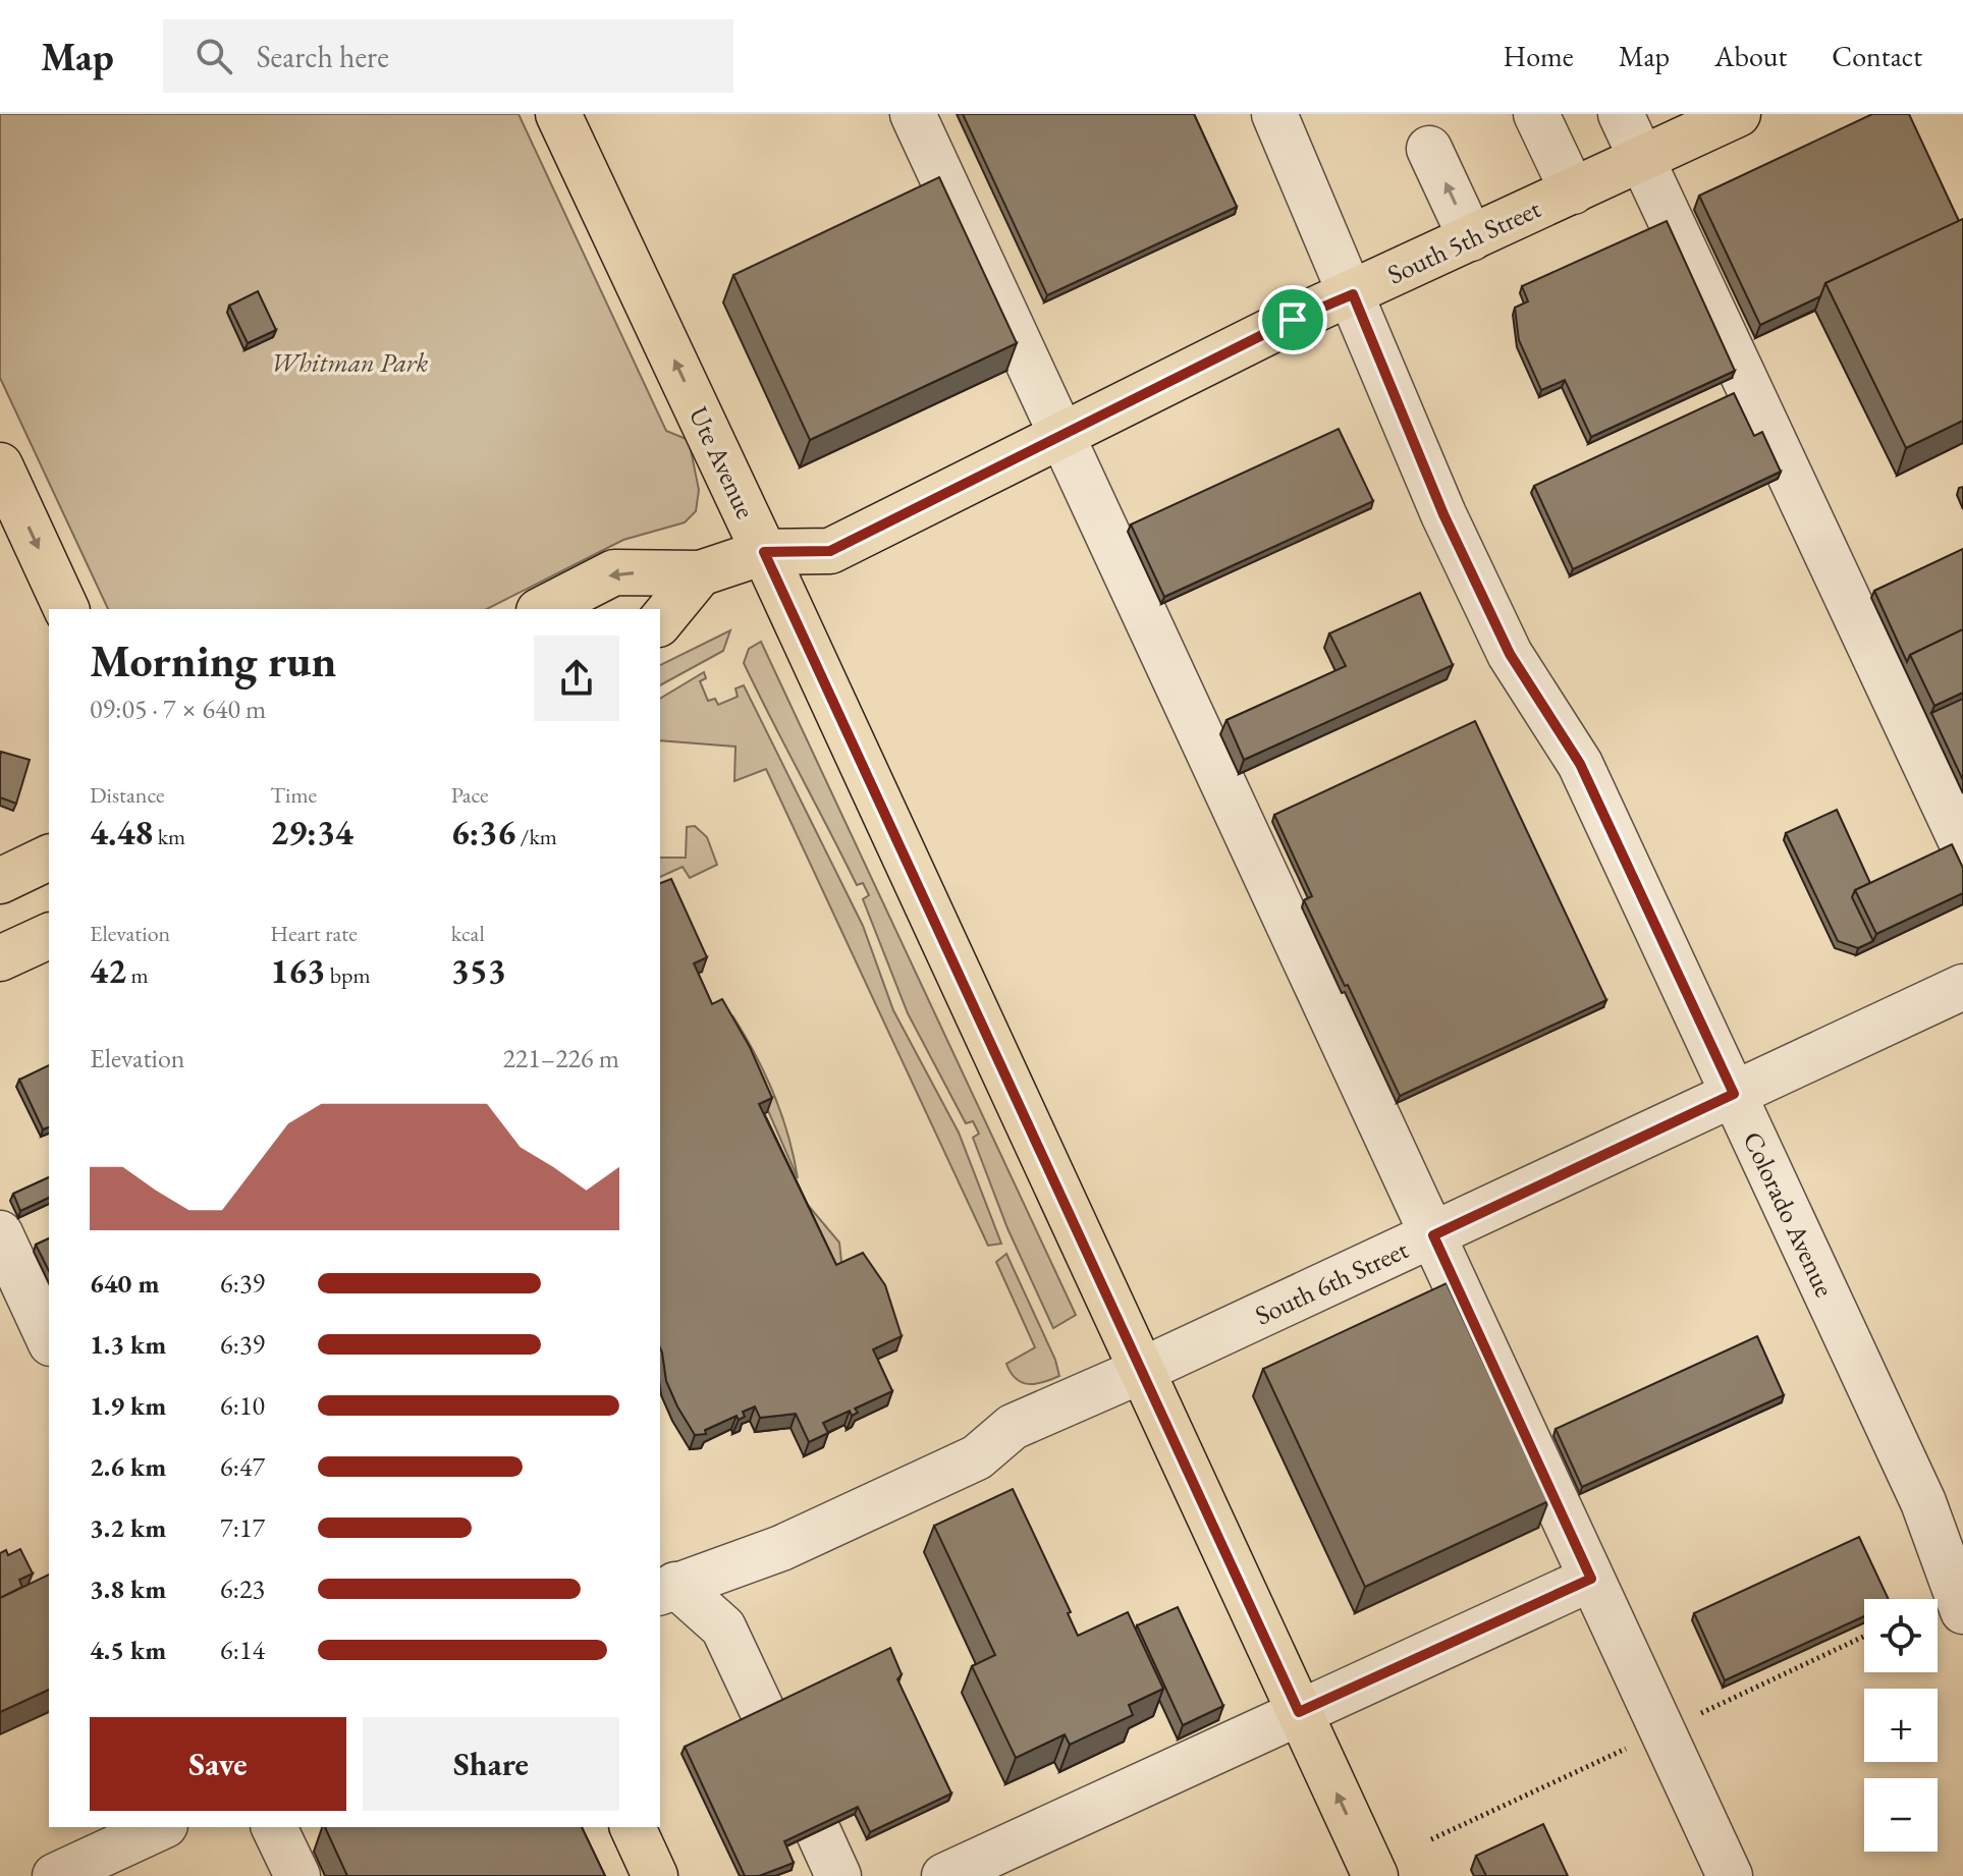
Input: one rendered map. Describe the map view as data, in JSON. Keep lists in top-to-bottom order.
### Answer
{
  "streets": {
    "main road": ["South 5th Street", "Ute Avenue"],
    "street": ["Colorado Avenue", "South 6th Street"]
  },
  "crossings": [
    ["South 5th Street", "Ute Avenue"],
    ["South 5th Street", "Colorado Avenue"],
    ["Ute Avenue", "South 6th Street"],
    ["Colorado Avenue", "South 6th Street"]
  ],
  "parks": ["Whitman Park"],
  "page": {
    "header": "Map",
    "search": "Search here",
    "nav": [
      "Home",
      "Map",
      "About",
      "Contact"
    ],
    "heading": ["Morning run", "09:05 · 7 × 640 m"],
    "stats": [
      ["Distance", "4.48 km"],
      ["Time", "29:34"],
      ["Pace", "6:36 /km"],
      ["Elevation", "42 m"],
      ["Heart rate", "163 bpm"],
      ["kcal", "353"]
    ],
    "chart": ["Elevation", "221–226 m"],
    "list": [
      {
        "name": "640 m",
        "note": "6:39"
      },
      {
        "name": "1.3 km",
        "note": "6:39"
      },
      {
        "name": "1.9 km",
        "note": "6:10"
      },
      {
        "name": "2.6 km",
        "note": "6:47"
      },
      {
        "name": "3.2 km",
        "note": "7:17"
      },
      {
        "name": "3.8 km",
        "note": "6:23"
      },
      {
        "name": "4.5 km",
        "note": "6:14"
      }
    ],
    "map_buttons": ["+", "−"],
    "buttons": ["Save", "Share"]
  }
}
